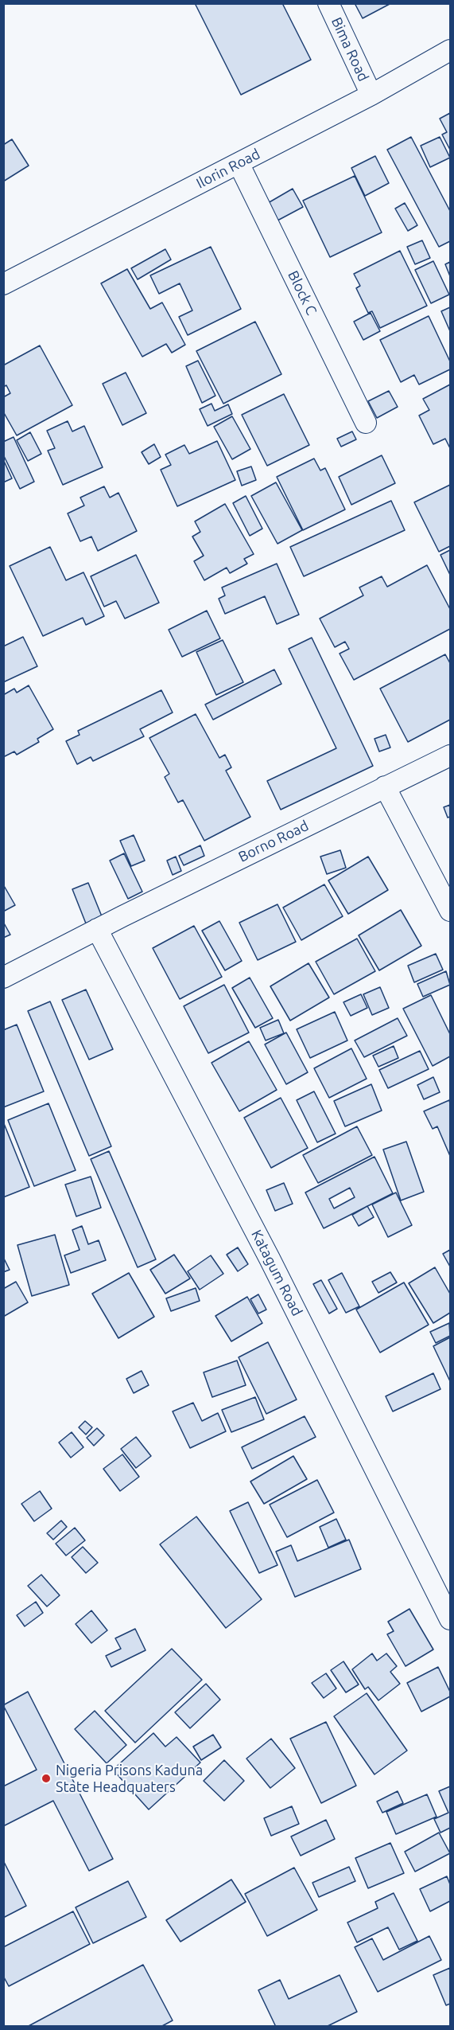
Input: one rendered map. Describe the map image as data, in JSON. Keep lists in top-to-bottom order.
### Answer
{
  "streets": {
    "street": [
      "Bima Road",
      "Ilorin Road",
      "Block C",
      "Borno Road",
      "Katagum Road"
    ]
  },
  "crossings": [
    ["Bima Road", "Ilorin Road"],
    ["Ilorin Road", "Block C"],
    ["Borno Road", "Katagum Road"]
  ],
  "places": ["Nigeria Prisons Kaduna State Headquaters"]
}
